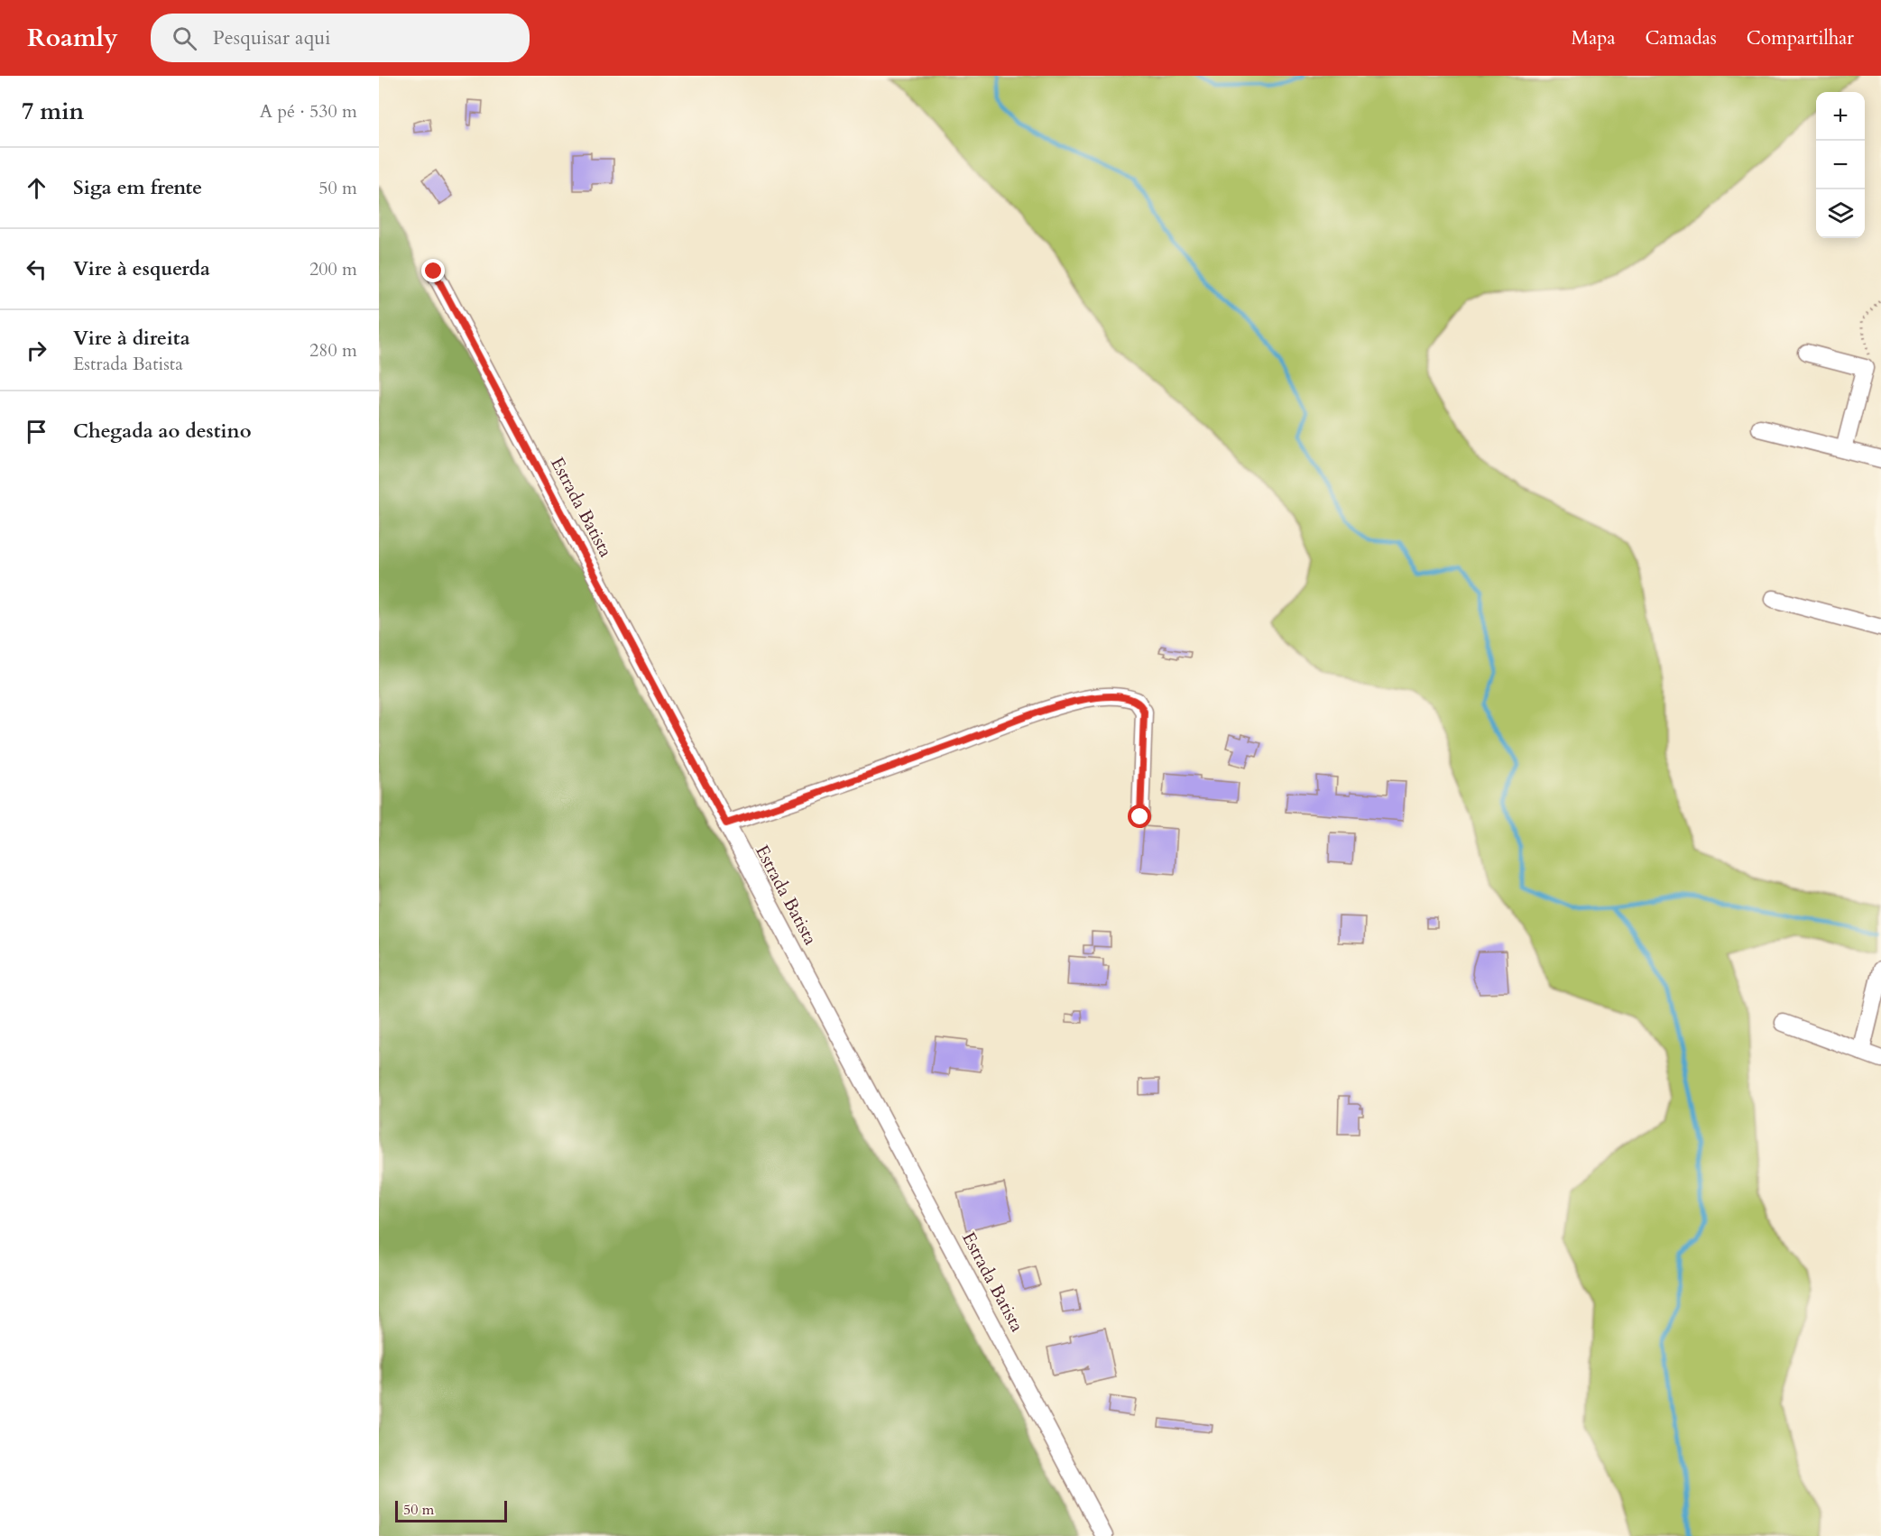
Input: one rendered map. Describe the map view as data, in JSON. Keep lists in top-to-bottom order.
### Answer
{
  "streets": {
    "street": ["Estrada Batista"]
  },
  "scale_bar": "50 m",
  "page": {
    "header": "Roamly",
    "search": "Pesquisar aqui",
    "nav": ["Mapa", "Camadas", "Compartilhar"],
    "heading": ["7 min", "A pé · 530 m"],
    "map_buttons": ["+", "−"],
    "list": [
      ["Siga em frente", "50 m"],
      ["Vire à esquerda", "200 m"],
      ["Vire à direita", "Estrada Batista", "280 m"],
      "Chegada ao destino"
    ],
    "scale": "50 m"
  }
}
